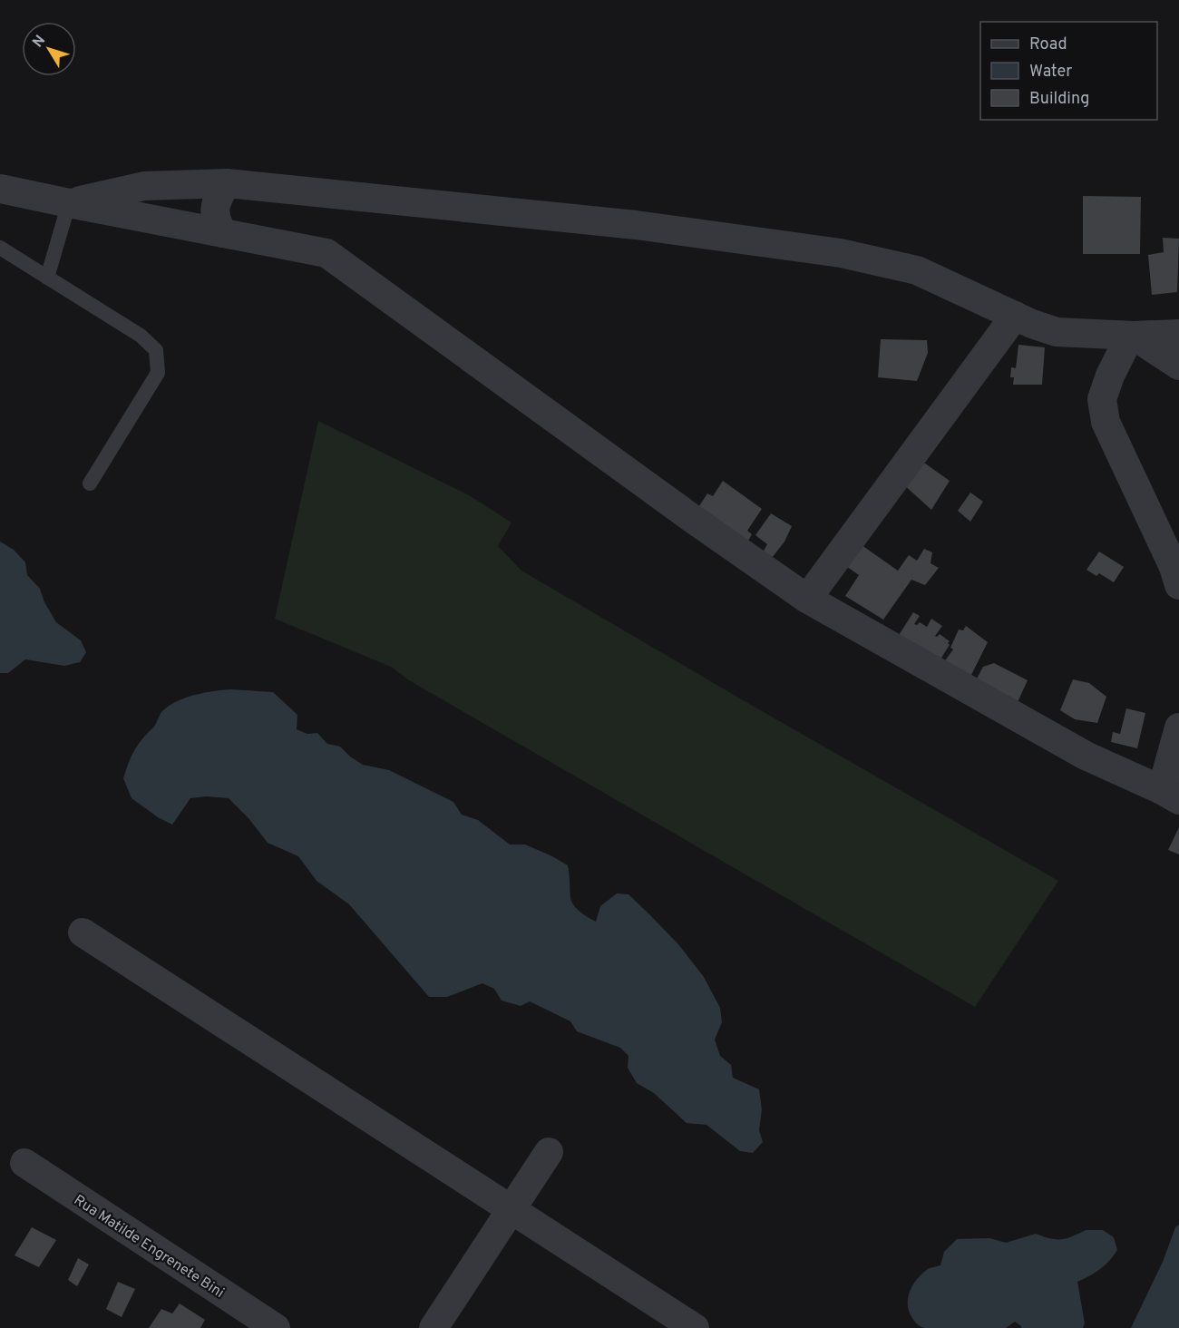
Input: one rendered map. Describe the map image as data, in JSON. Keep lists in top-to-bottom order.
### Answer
{
  "streets": {
    "street": ["Rua Matilde Engrenete Bini"]
  },
  "legend": ["Road", "Water", "Building"],
  "north": "top left"
}
